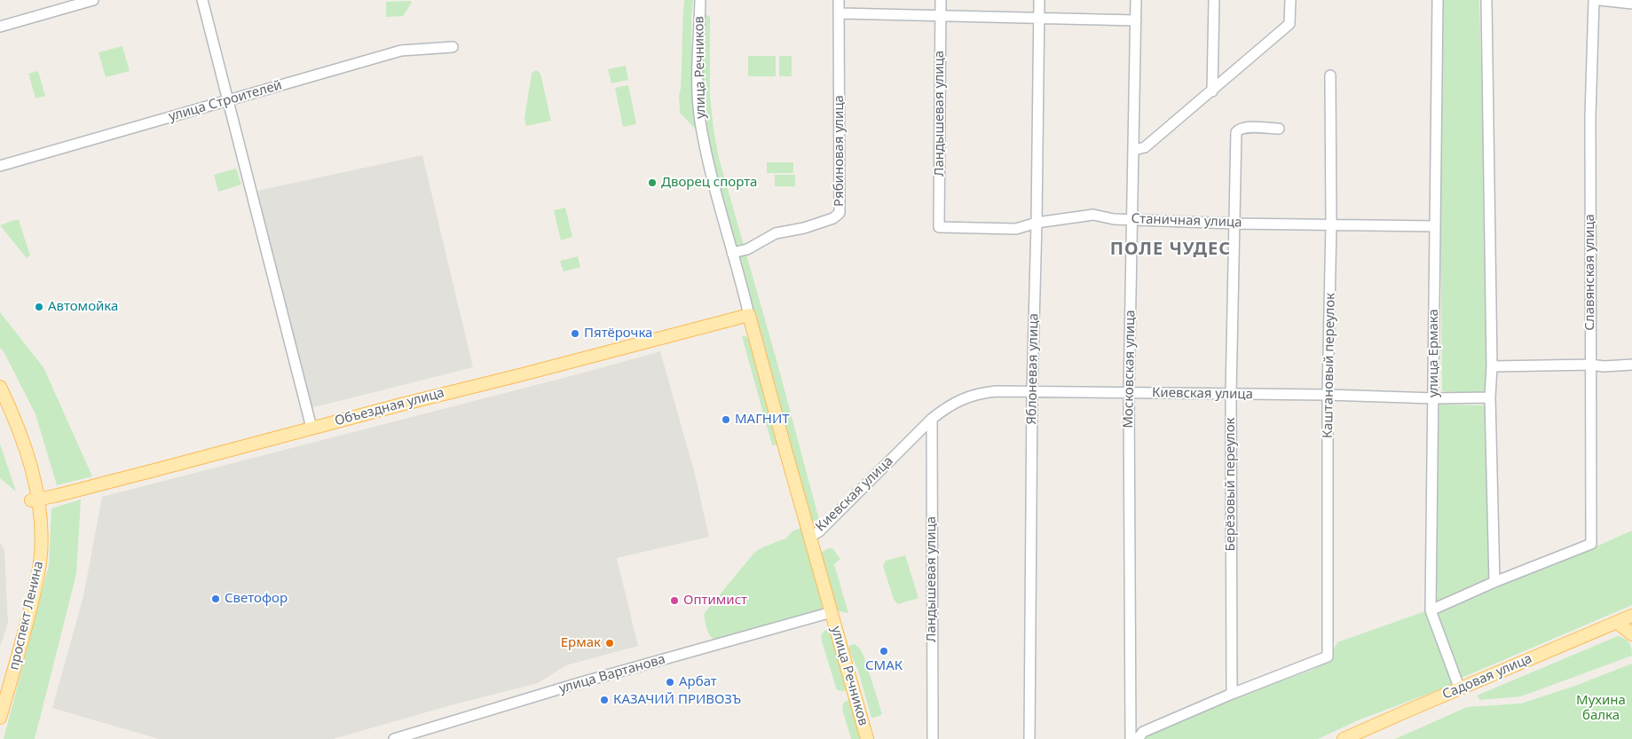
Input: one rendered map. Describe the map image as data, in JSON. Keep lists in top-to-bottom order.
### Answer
{
  "streets": {
    "main road": [
      "улица Речников",
      "Объездная улица",
      "проспект Ленина",
      "Садовая улица"
    ],
    "street": [
      "улица Строителей",
      "Ландышевая улица",
      "Рябиновая улица",
      "Станичная улица",
      "Славянская улица",
      "улица Ермака",
      "Каштановый переулок",
      "Яблоневая улица",
      "Московская улица",
      "Киевская улица",
      "Берёзовый переулок",
      "улица Вартанова"
    ]
  },
  "crossings": [
    ["улица Речников", "Рябиновая улица"],
    ["улица Речников", "Киевская улица"],
    ["улица Речников", "Объездная улица"],
    ["улица Речников", "улица Вартанова"],
    ["Ландышевая улица", "Станичная улица"],
    ["Ландышевая улица", "Киевская улица"],
    ["Станичная улица", "улица Ермака"],
    ["Станичная улица", "Каштановый переулок"],
    ["Станичная улица", "Яблоневая улица"],
    ["Станичная улица", "Московская улица"],
    ["Станичная улица", "Берёзовый переулок"],
    ["улица Ермака", "Киевская улица"],
    ["улица Ермака", "Садовая улица"],
    ["Каштановый переулок", "Киевская улица"],
    ["Каштановый переулок", "Берёзовый переулок"],
    ["Яблоневая улица", "Киевская улица"],
    ["Московская улица", "Киевская улица"],
    ["Киевская улица", "Берёзовый переулок"],
    ["Объездная улица", "проспект Ленина"]
  ],
  "districts": ["ПОЛЕ ЧУДЕС"],
  "parks": ["Мухина балка"],
  "places": [
    "Дворец спорта",
    "Автомойка",
    "Пятёрочка",
    "МАГНИТ",
    "Светофор",
    "Оптимист",
    "Ермак",
    "СМАК",
    "Арбат",
    "КАЗАЧИЙ ПРИВОЗЪ"
  ]
}
